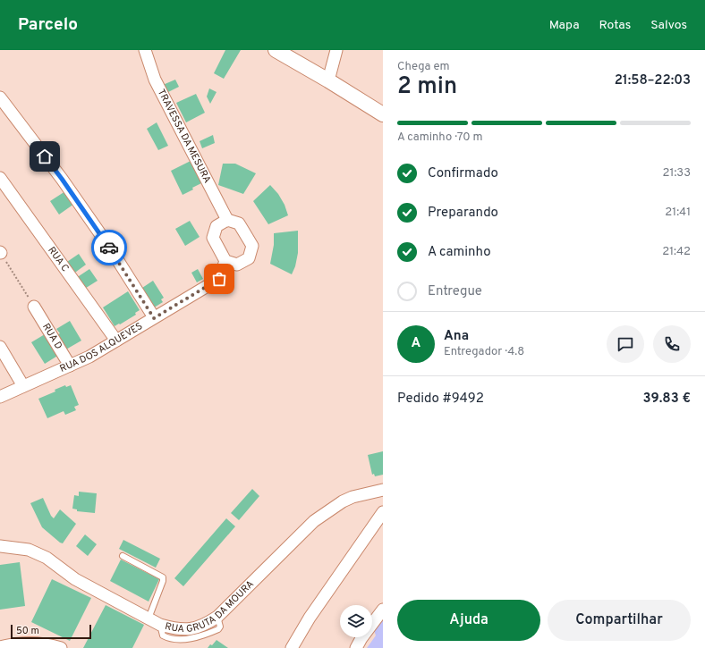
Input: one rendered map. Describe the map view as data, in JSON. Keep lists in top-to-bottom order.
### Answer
{
  "streets": {
    "street": [
      "TRAVESSA DA MESURA",
      "RUA C",
      "RUA D",
      "RUA DOS ALQUEVES",
      "RUA GRUTA DA MOURA"
    ]
  },
  "crossings": [
    ["TRAVESSA DA MESURA", "RUA DOS ALQUEVES"],
    ["RUA C", "RUA DOS ALQUEVES"],
    ["RUA D", "RUA DOS ALQUEVES"]
  ],
  "scale_bar": "50 m",
  "page": {
    "header": "Parcelo",
    "nav": ["Mapa", "Rotas", "Salvos"],
    "heading": ["2 min", "Chega em", "21:58–22:03"],
    "panel": [
      "Ana",
      "Entregador · 4.8",
      "Pedido #9492",
      "39.83 €"
    ],
    "bar": "A caminho · 70 m",
    "list": [
      ["Confirmado", "21:33"],
      ["Preparando", "21:41"],
      ["A caminho", "21:42"],
      "Entregue"
    ],
    "round": "A",
    "buttons": ["Ajuda", "Compartilhar"],
    "scale": "50 m"
  }
}
